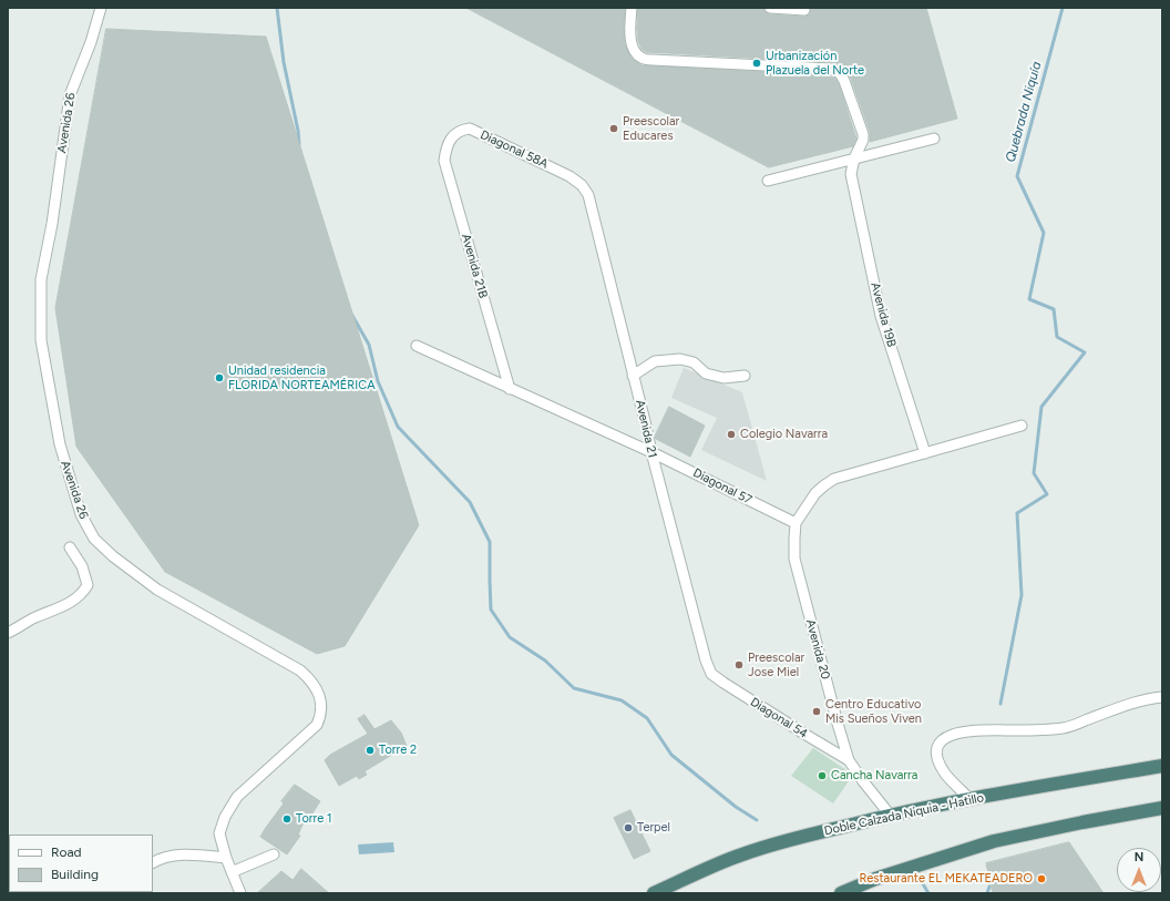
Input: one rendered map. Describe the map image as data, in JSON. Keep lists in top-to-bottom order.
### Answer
{
  "streets": {
    "highway": ["Doble Calzada Niquia - Hatillo"],
    "street": [
      "Avenida 26",
      "Diagonal 58A",
      "Avenida 21B",
      "Avenida 19B",
      "Avenida 21",
      "Diagonal 57",
      "Avenida 20",
      "Diagonal 54"
    ]
  },
  "crossings": [
    ["Diagonal 58A", "Avenida 21B"],
    ["Diagonal 58A", "Avenida 21"],
    ["Avenida 21B", "Diagonal 57"],
    ["Avenida 21", "Diagonal 57"],
    ["Avenida 21", "Diagonal 54"],
    ["Diagonal 57", "Avenida 20"],
    ["Avenida 20", "Diagonal 54"],
    ["Avenida 20", "Doble Calzada Niquia - Hatillo"]
  ],
  "water": ["Quebrada Niquía"],
  "places": [
    "Urbanización Plazuela del Norte",
    "Preescolar Educares",
    "Unidad residencia FLORIDA NORTEAMÉRICA",
    "Colegio Navarra",
    "Preescolar Jose Miel",
    "Centro Educativo Mis Sueños Viven",
    "Torre 2",
    "Cancha Navarra",
    "Torre 1",
    "Terpel",
    "Restaurante EL MEKATEADERO"
  ],
  "legend": ["Road", "Building"],
  "north": "top"
}
